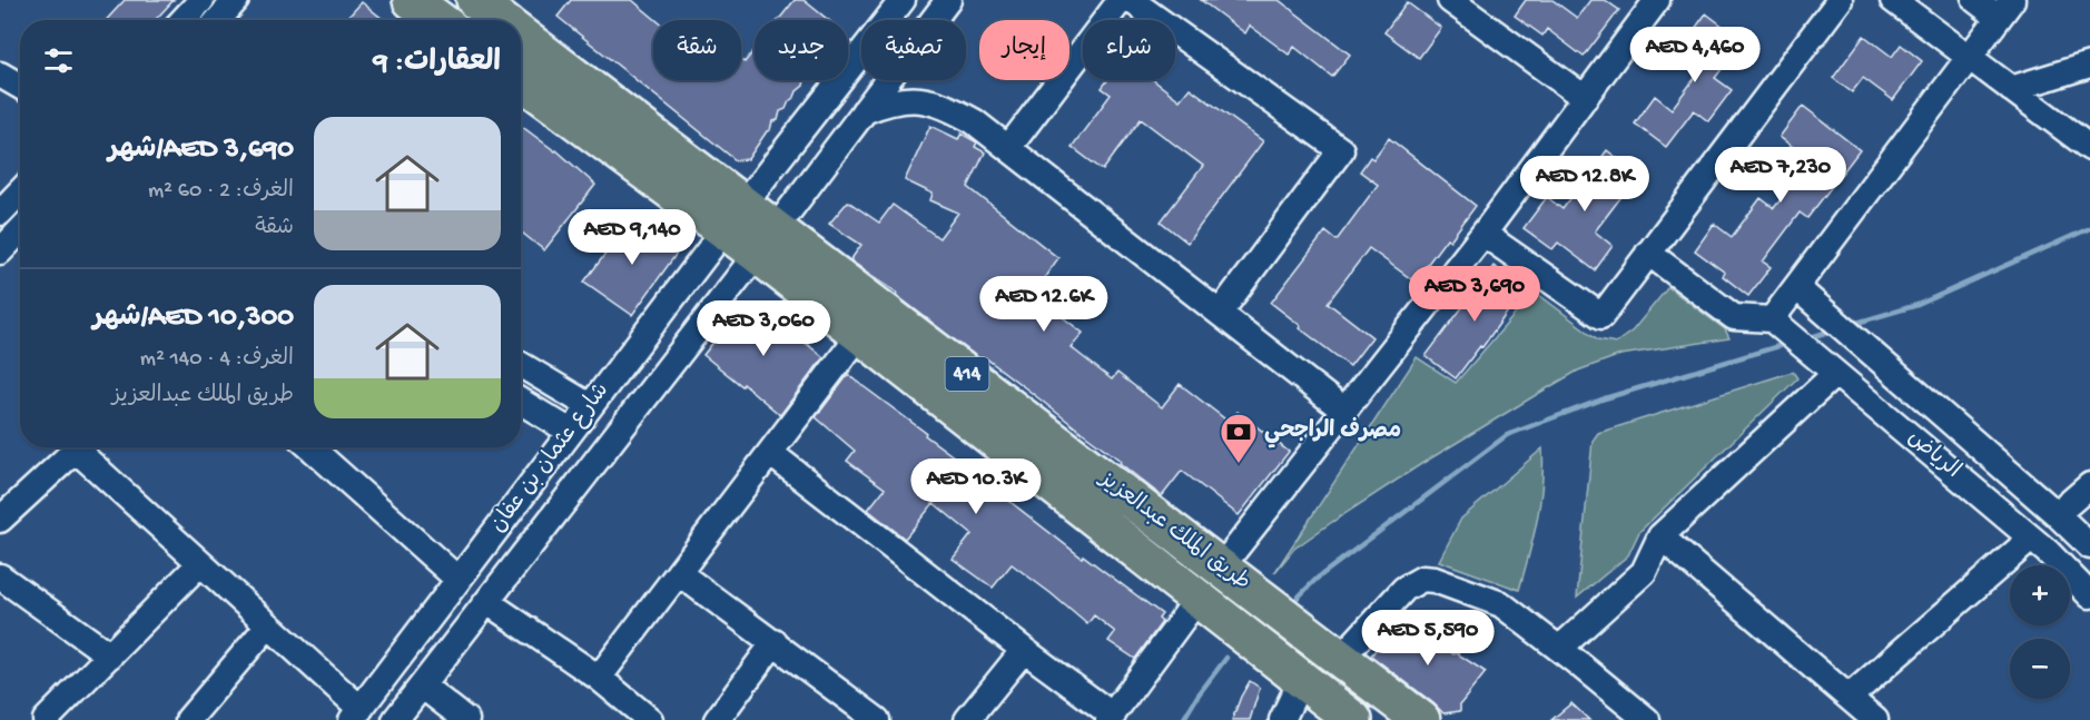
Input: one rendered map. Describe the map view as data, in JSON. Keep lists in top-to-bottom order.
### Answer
{
  "streets": {
    "highway": ["414", "طريق الملك عبدالعزيز"],
    "street": ["الرياض", "شارع عثمان بن عفان"]
  },
  "crossings": [
    ["شارع عثمان بن عفان", "طريق الملك عبدالعزيز"]
  ],
  "places": {
    "bank": ["مصرف الراجحي"]
  },
  "page": {
    "chip": [
      "شراء",
      "إيجار",
      "تصفية",
      "جديد",
      "شقة"
    ],
    "heading": "العقارات: 9",
    "price": [
      "AED 4,460",
      "AED 7,230",
      "AED 12.8K",
      "AED 9,140",
      "AED 3,690",
      "AED 12.6K",
      "AED 3,060",
      "AED 10.3K",
      "AED 5,590"
    ],
    "list": [
      {
        "name": "AED 3,690/شهر",
        "note": "الغرف: 2 · 60 m² · شقة"
      },
      {
        "name": "AED 10,300/شهر",
        "note": "الغرف: 4 · 140 m² · طريق الملك عبدالعزيز"
      }
    ],
    "map_buttons": ["+", "−"]
  }
}
